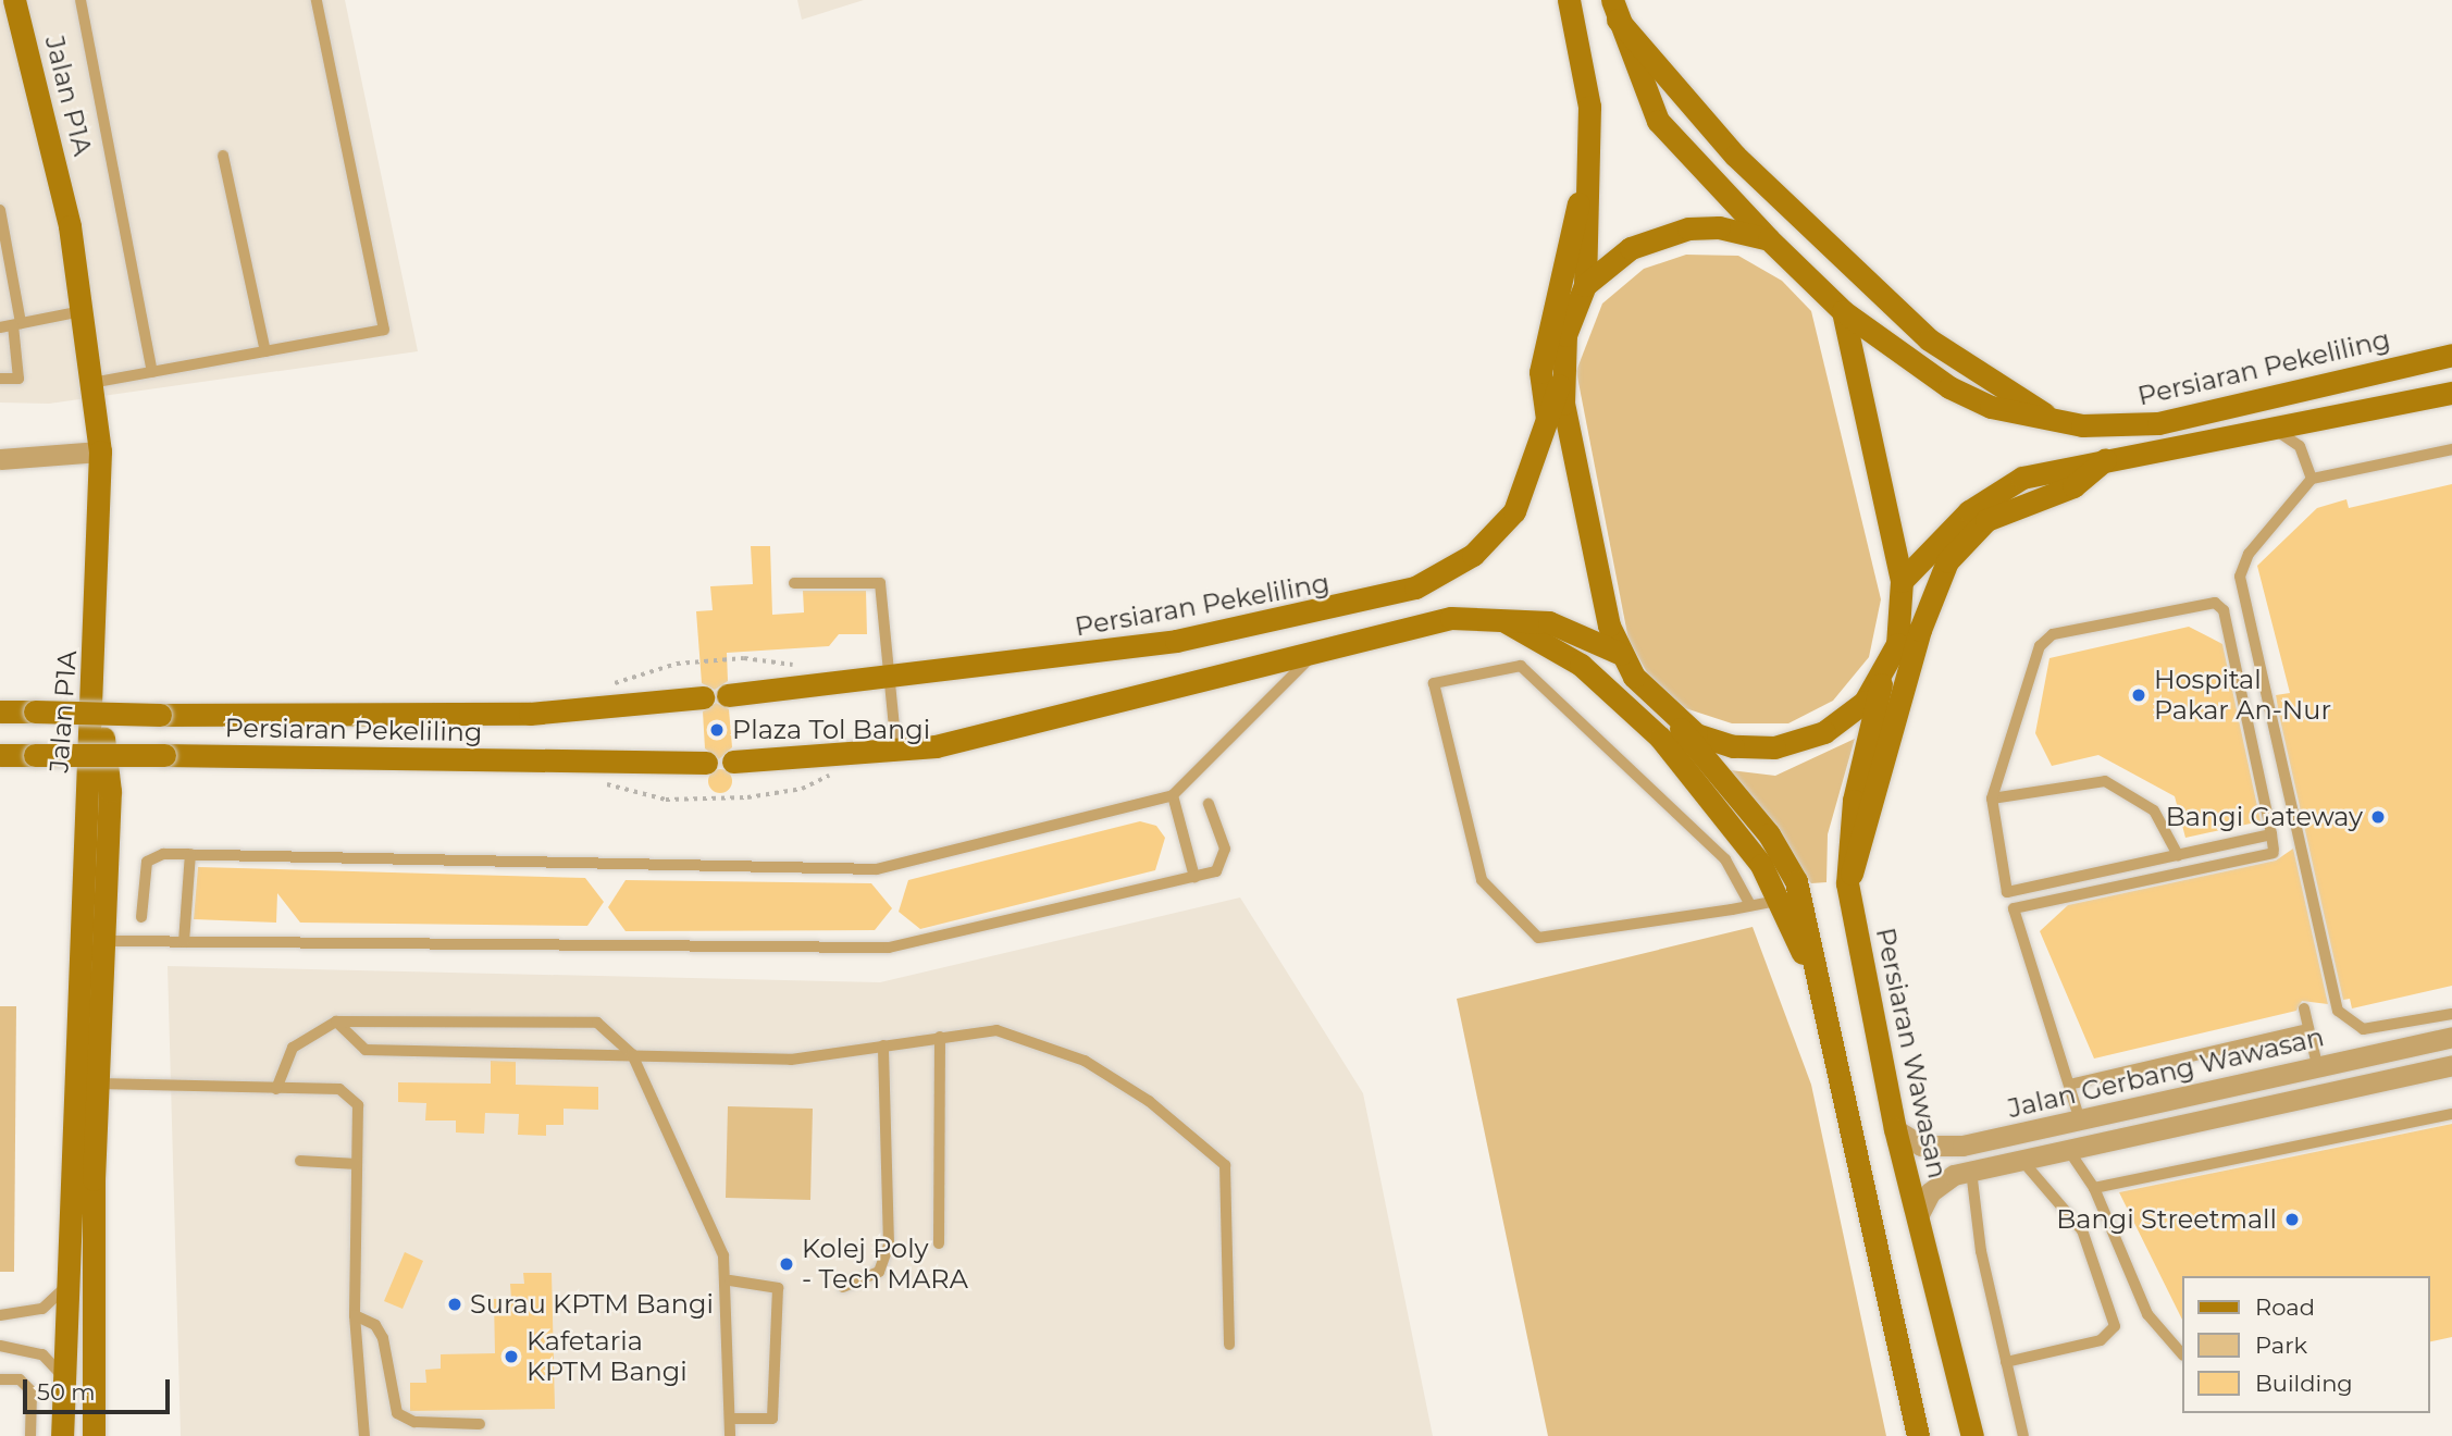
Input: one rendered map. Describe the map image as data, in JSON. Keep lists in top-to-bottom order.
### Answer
{
  "streets": {
    "main road": ["Jalan P1A", "Persiaran Pekeliling", "Persiaran Wawasan"],
    "street": ["Jalan Gerbang Wawasan"]
  },
  "crossings": [
    ["Persiaran Pekeliling", "Persiaran Wawasan"],
    ["Persiaran Wawasan", "Jalan Gerbang Wawasan"]
  ],
  "places": [
    "Hospital Pakar An-Nur",
    "Plaza Tol Bangi",
    "Bangi Gateway",
    "Bangi Streetmall",
    "Kolej Poly - Tech MARA",
    "Surau KPTM Bangi",
    "Kafetaria KPTM Bangi"
  ],
  "legend": ["Road", "Park", "Building"],
  "scale_bar": "50 m"
}
